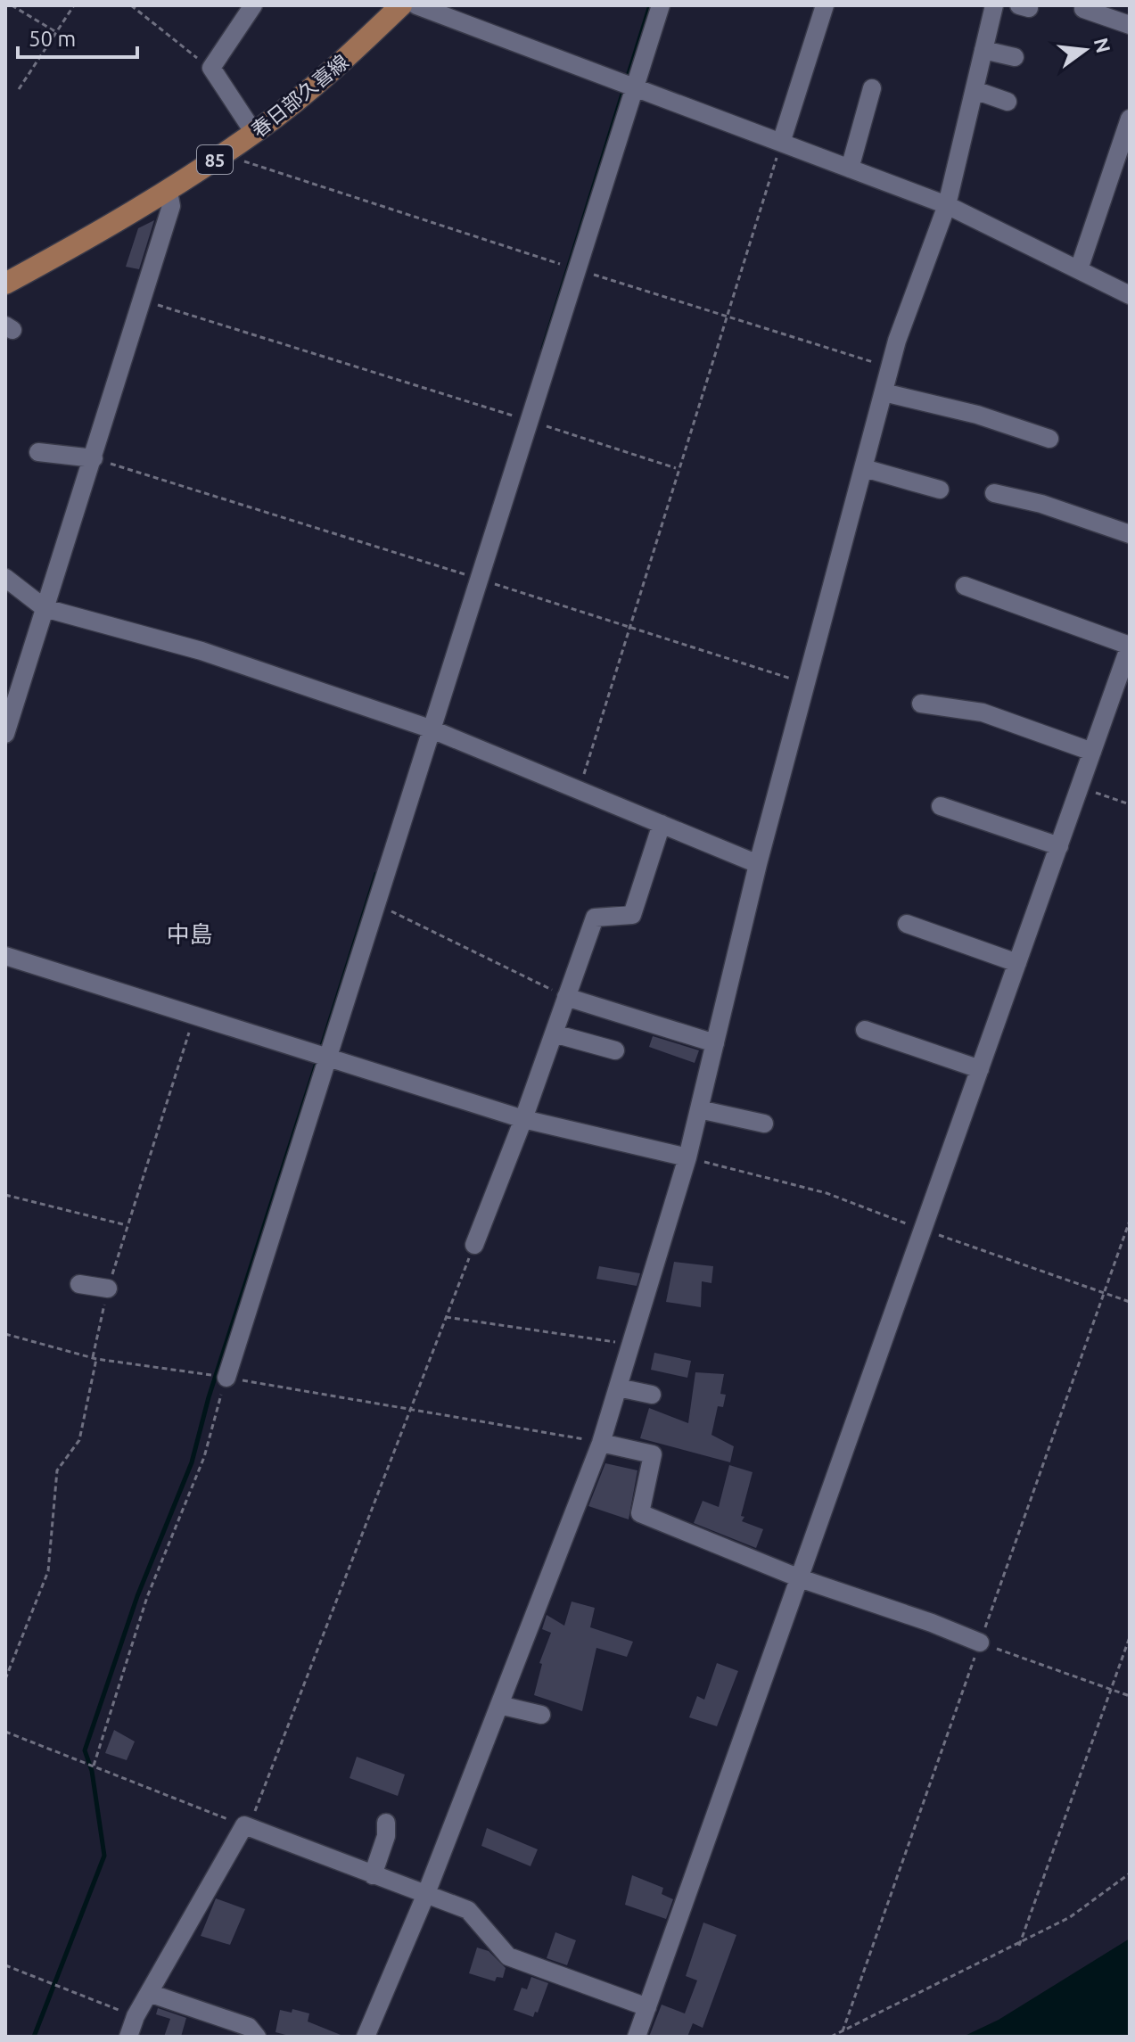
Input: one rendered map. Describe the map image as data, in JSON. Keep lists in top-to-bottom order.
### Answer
{
  "streets": {
    "main road": ["春日部久喜線", "85"]
  },
  "districts": ["中島"],
  "scale_bar": "50 m",
  "north": "right"
}
